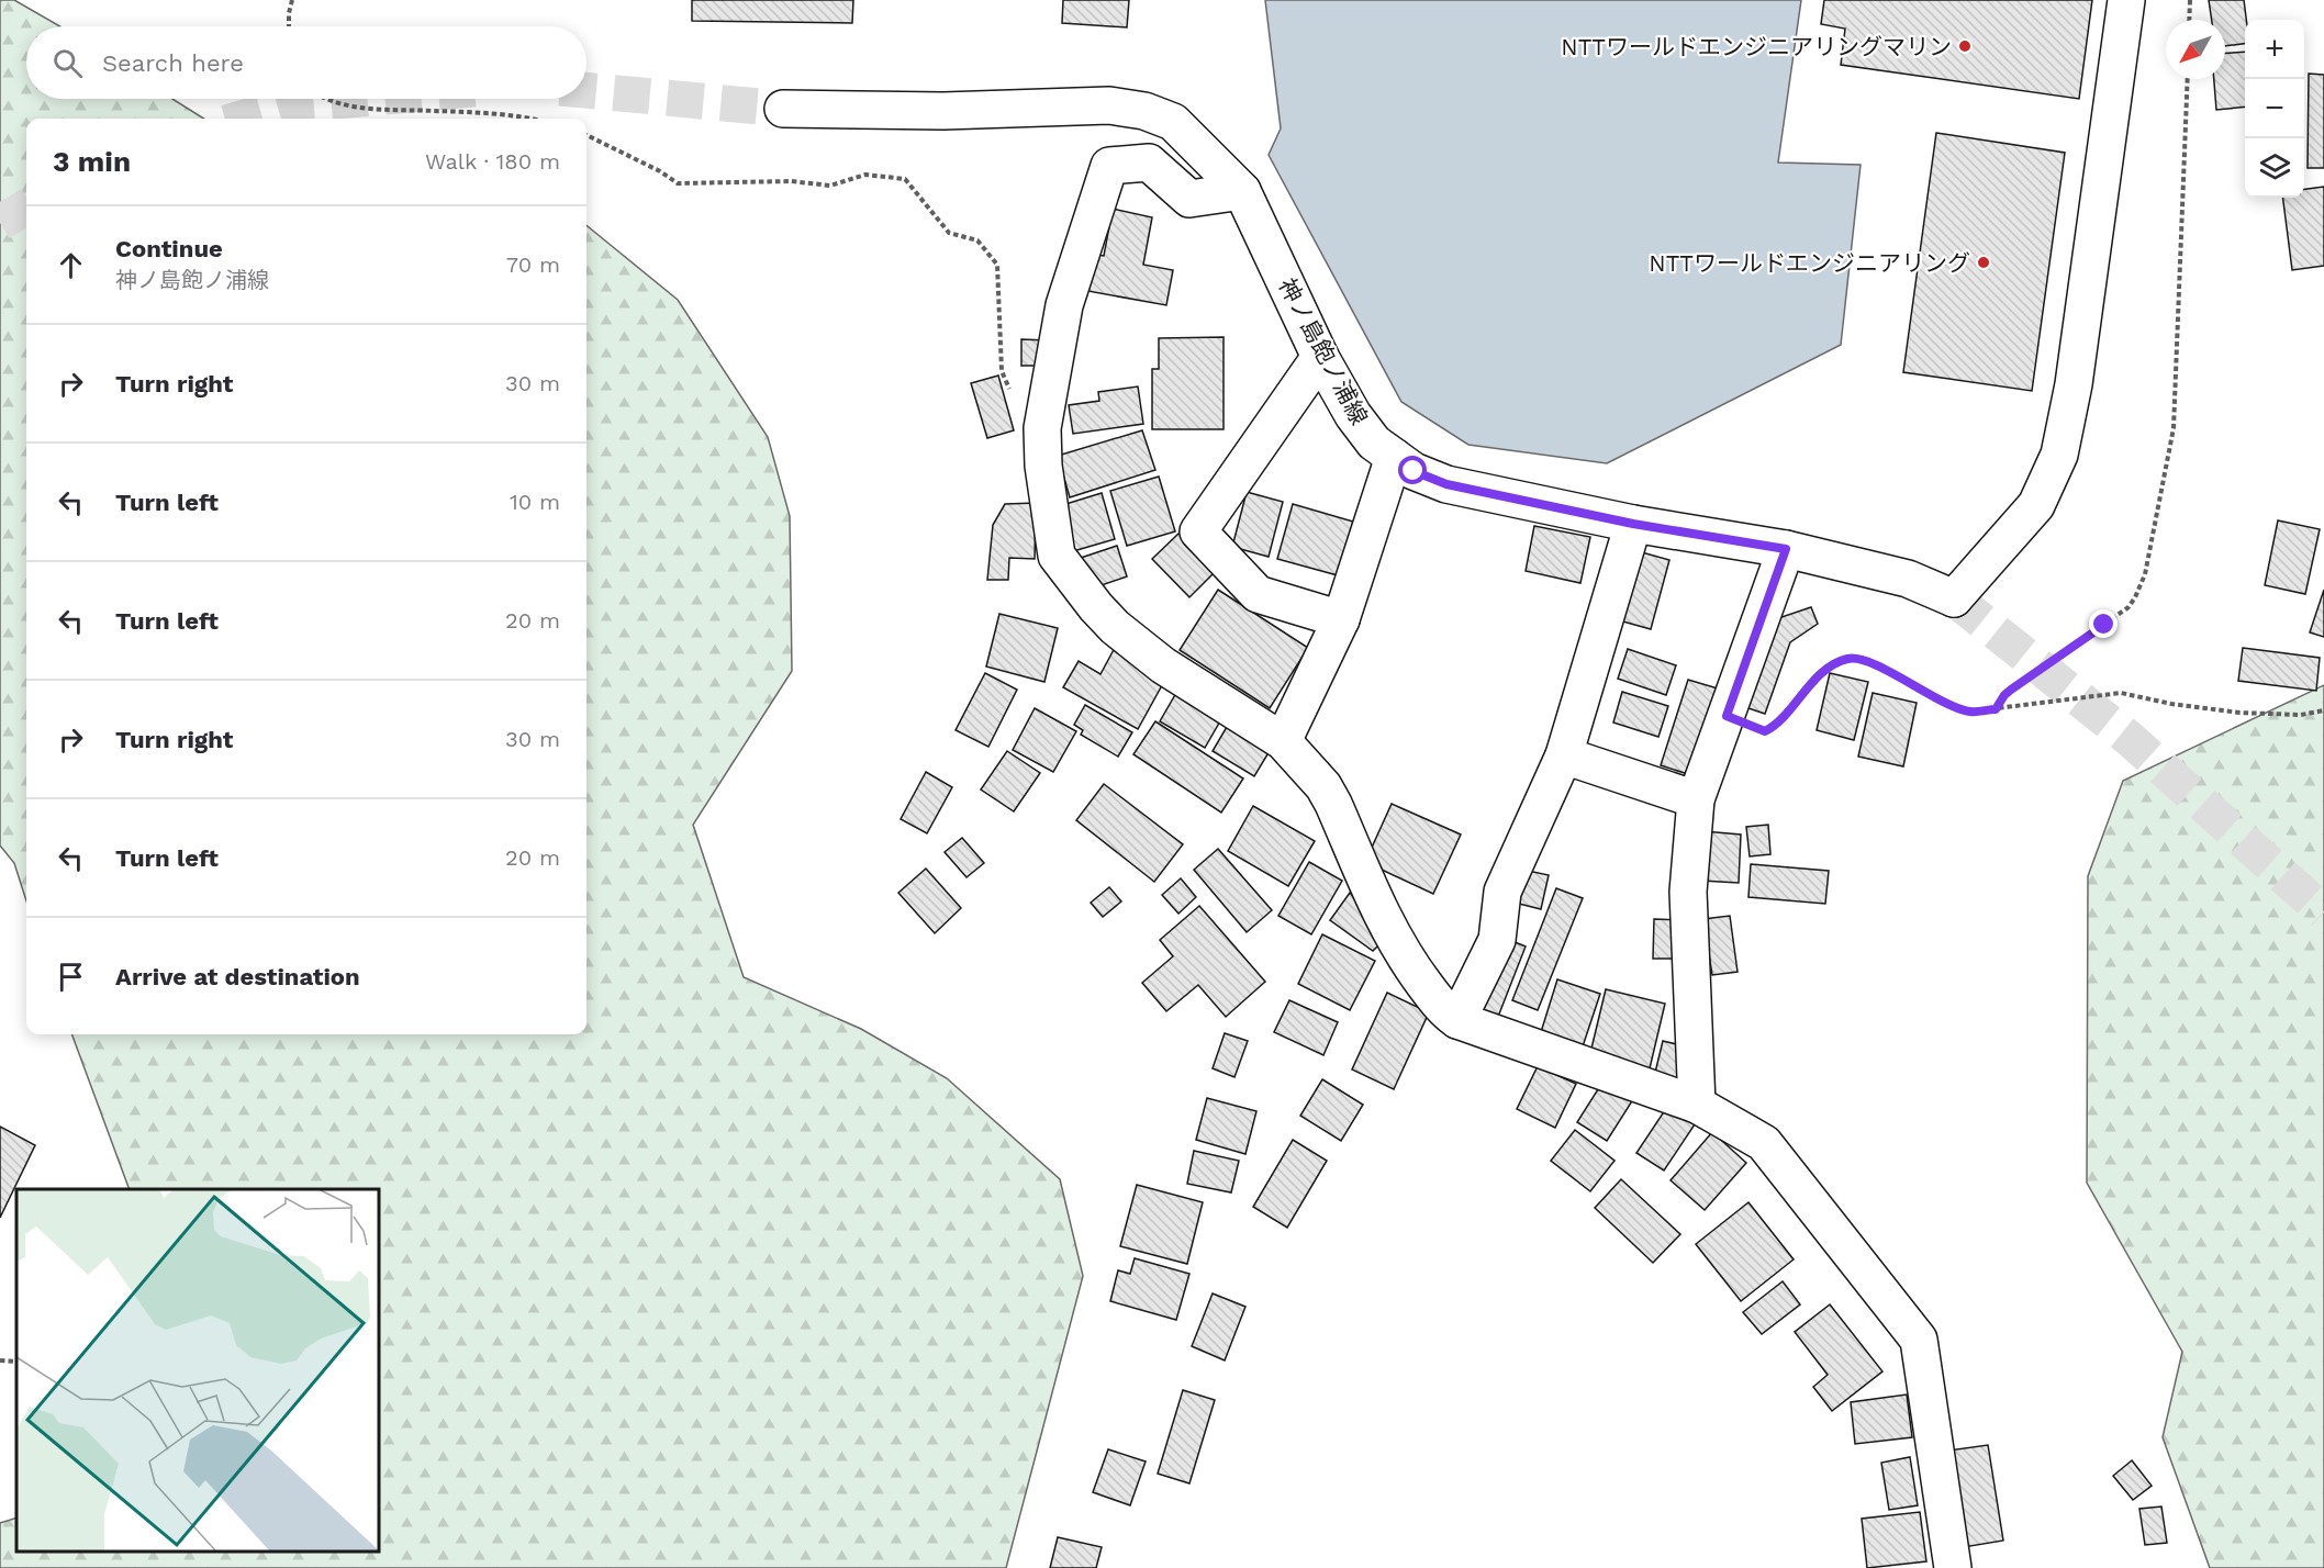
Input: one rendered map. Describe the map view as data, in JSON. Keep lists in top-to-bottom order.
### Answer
{
  "streets": {
    "street": ["神ノ島飽ノ浦線"]
  },
  "places": ["NTTワールドエンジニアリングマリン", "NTTワールドエンジニアリング"],
  "north": "bottom left",
  "page": {
    "map_buttons": ["+", "−"],
    "search": "Search here",
    "heading": ["3 min", "Walk · 180 m"],
    "list": [
      ["Continue", "神ノ島飽ノ浦線", "70 m"],
      ["Turn right", "30 m"],
      ["Turn left", "10 m"],
      ["Turn left", "20 m"],
      ["Turn right", "30 m"],
      ["Turn left", "20 m"],
      "Arrive at destination"
    ]
  }
}
